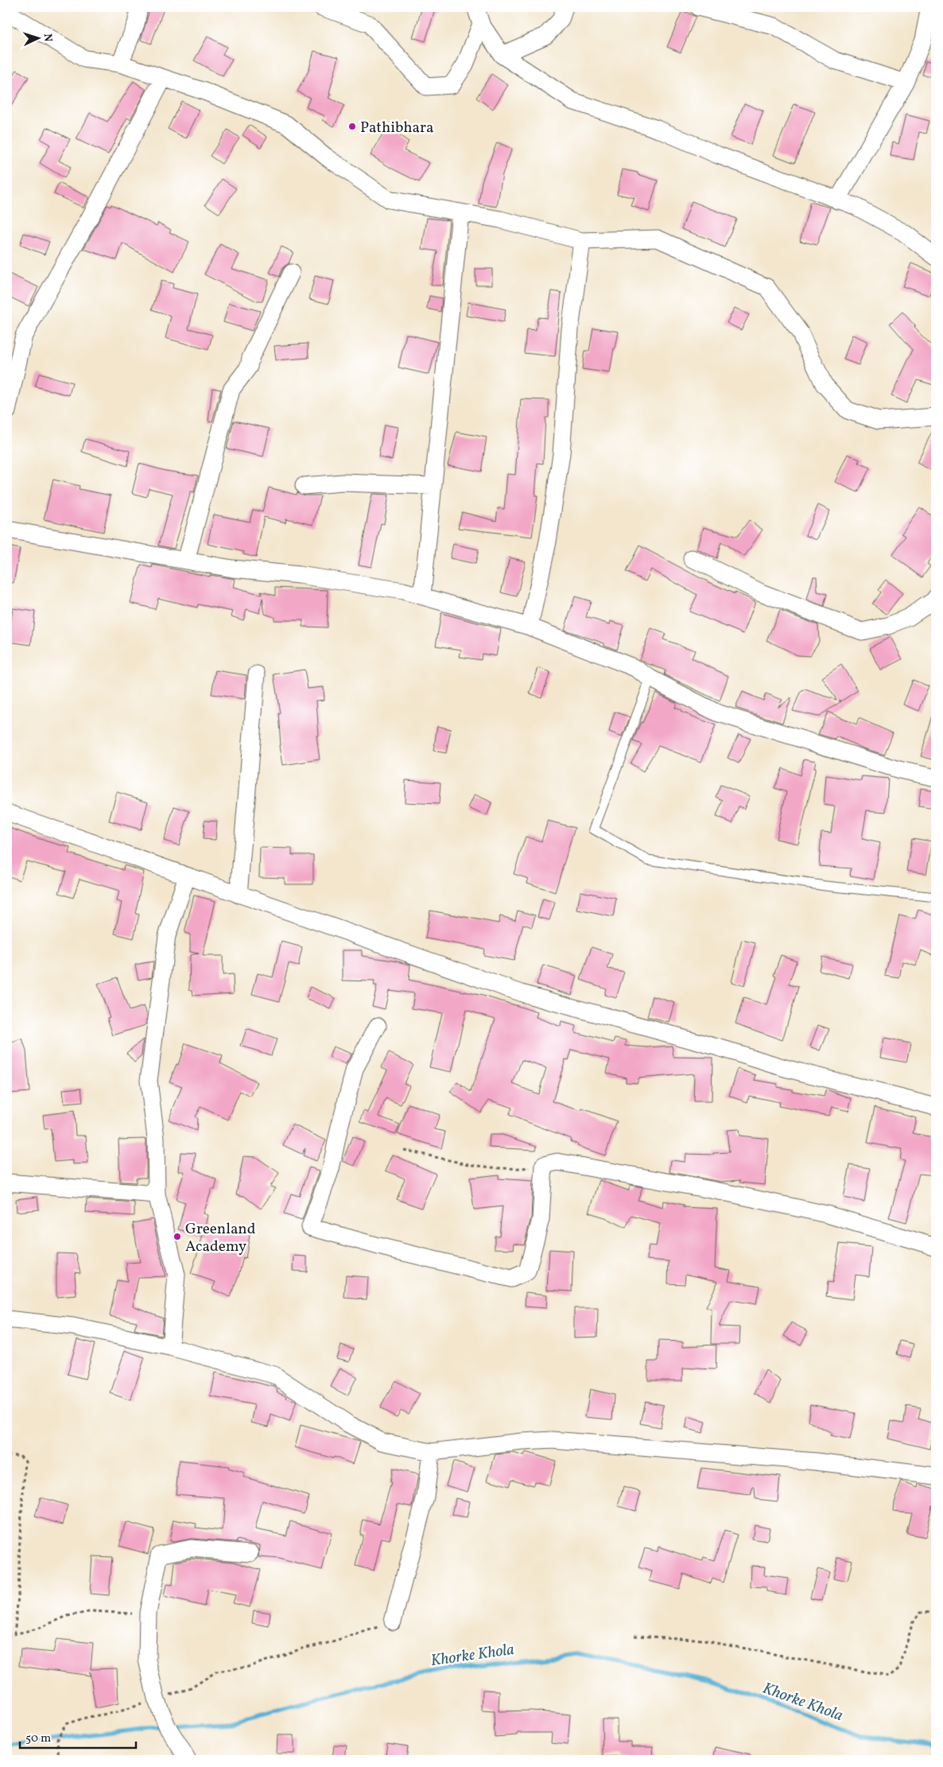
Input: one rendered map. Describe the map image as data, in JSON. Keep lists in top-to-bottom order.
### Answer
{
  "water": ["Khorke Khola"],
  "places": ["Pathibhara", "Greenland Academy"],
  "scale_bar": "50 m",
  "north": "right"
}
